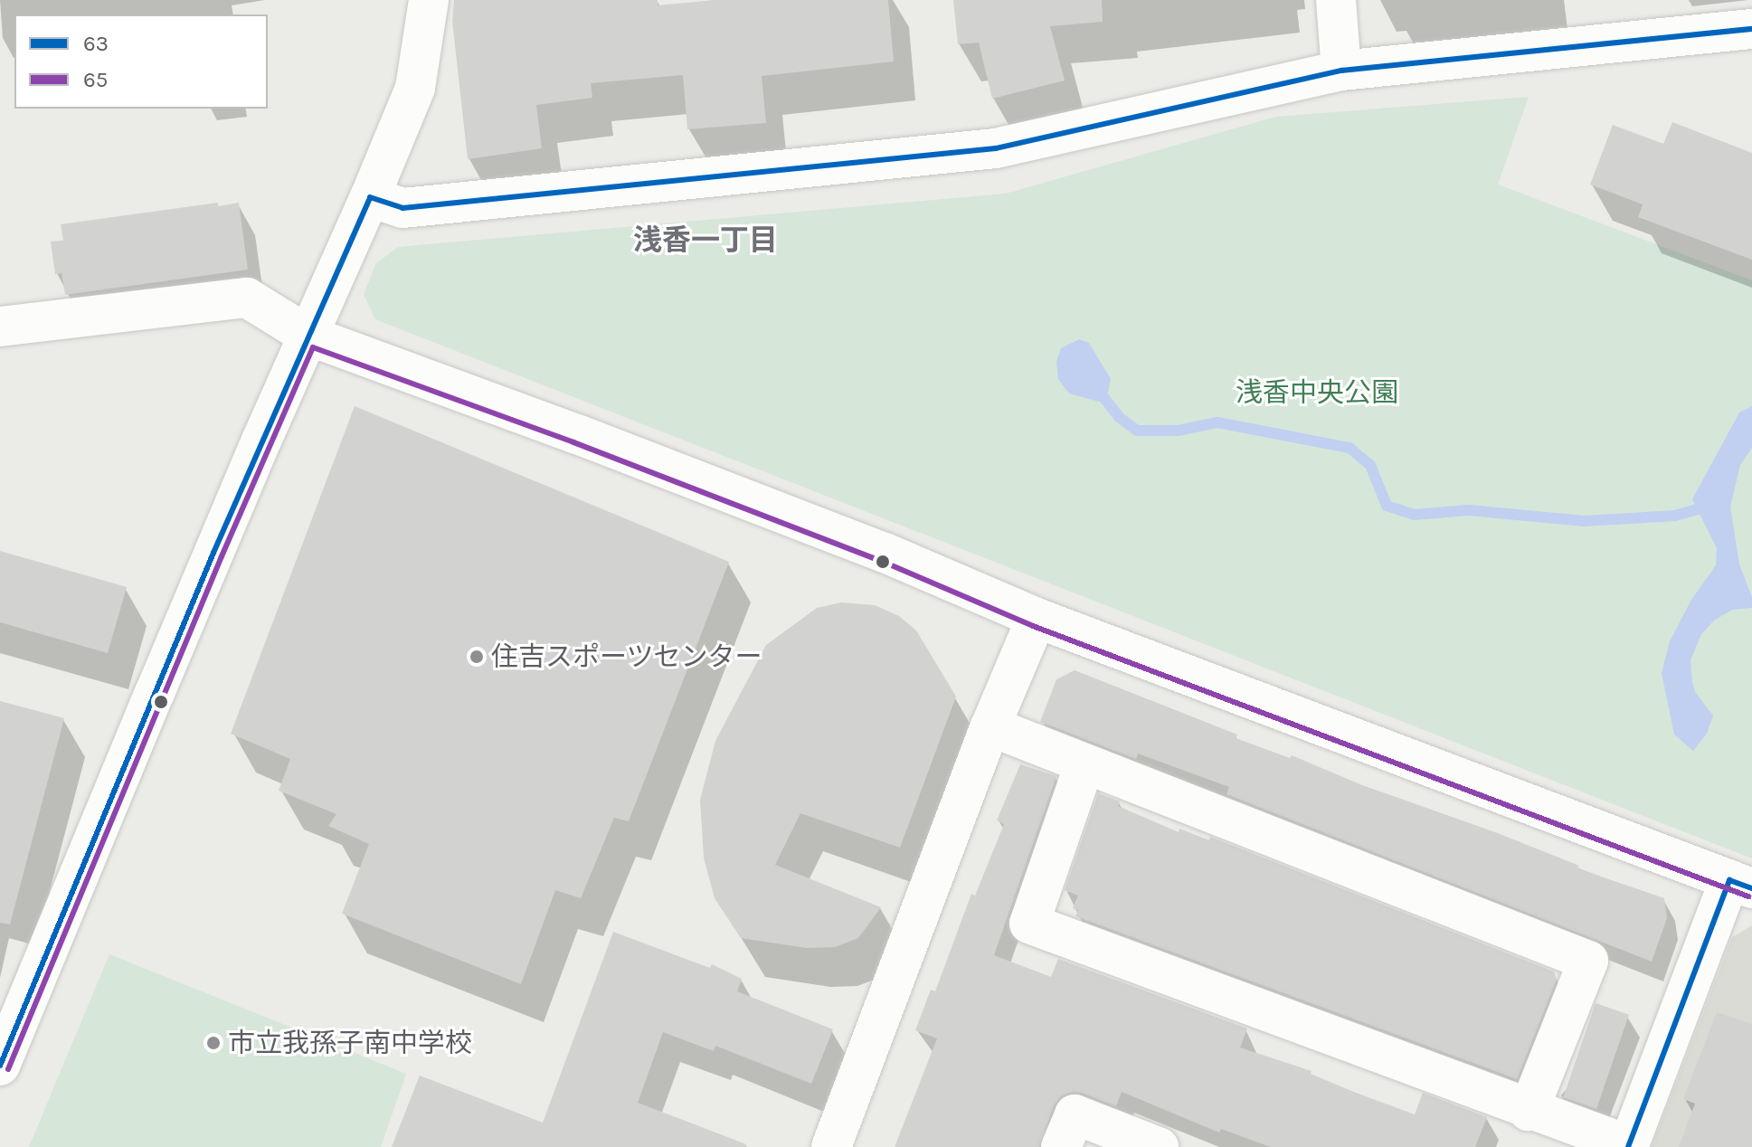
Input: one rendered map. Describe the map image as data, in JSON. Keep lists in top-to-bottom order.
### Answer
{
  "districts": ["浅香一丁目"],
  "parks": ["浅香中央公園"],
  "places": ["住吉スポーツセンター", "市立我孫子南中学校"],
  "lines": ["transit line 63", "transit line 65"],
  "legend": ["63", "65"]
}
